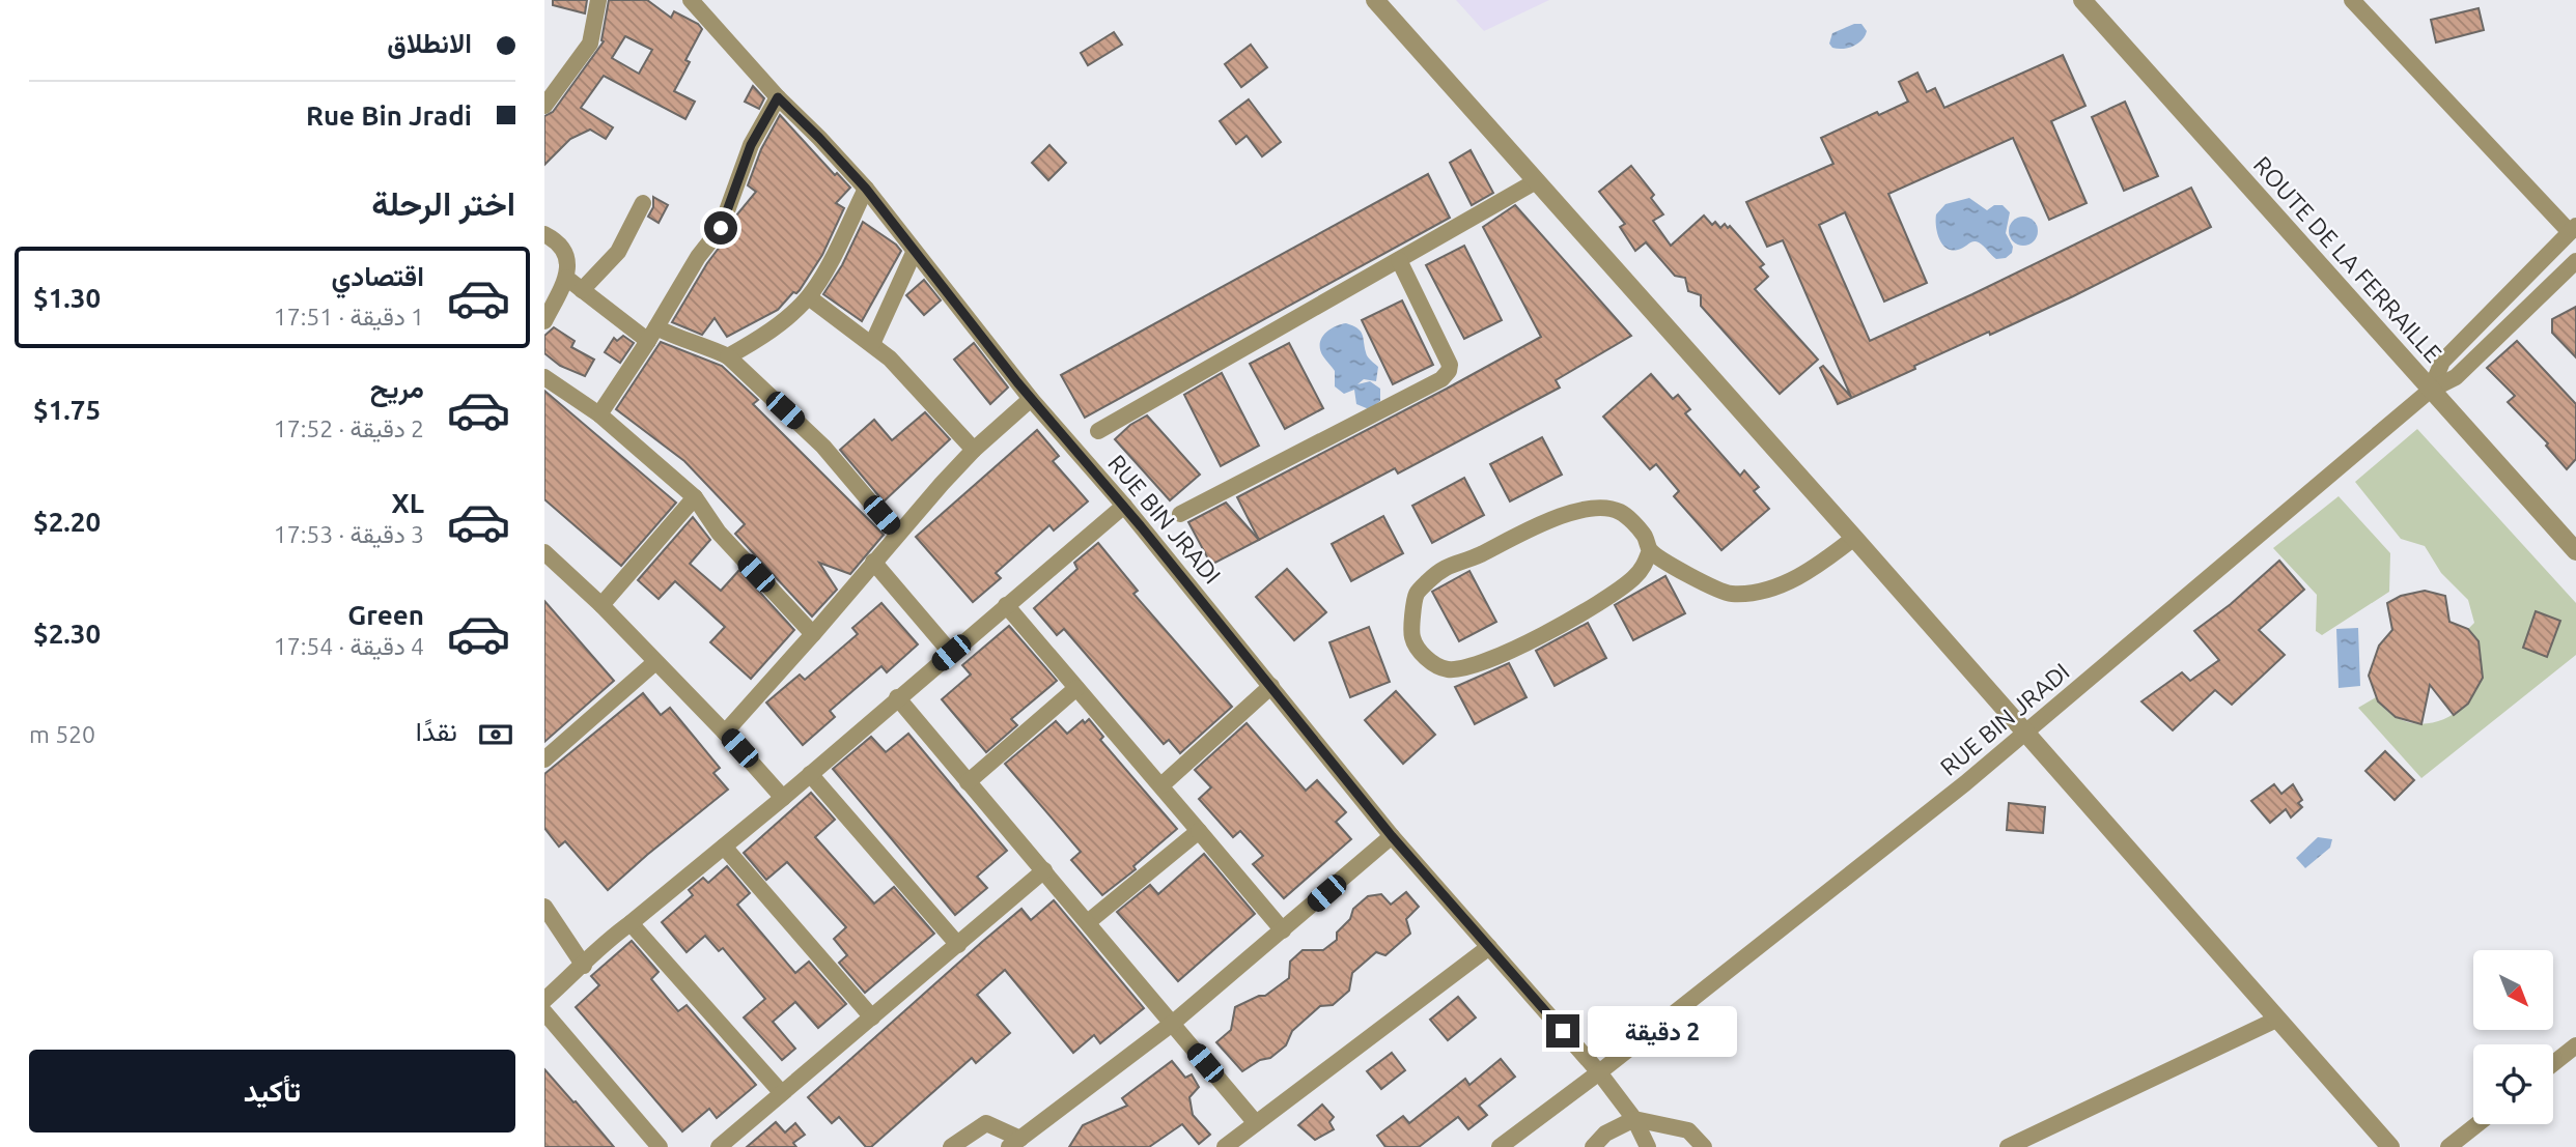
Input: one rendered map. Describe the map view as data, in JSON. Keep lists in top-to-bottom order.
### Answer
{
  "streets": {
    "street": ["ROUTE DE LA FERRAILLE", "RUE BIN JRADI"]
  },
  "crossings": [
    ["ROUTE DE LA FERRAILLE", "RUE BIN JRADI"]
  ],
  "north": "bottom right",
  "page": {
    "banner": ["الانطلاق", "Rue Bin Jradi"],
    "heading": "اختر الرحلة",
    "list": [
      {
        "name": "اقتصادي",
        "note": "1 دقيقة · 17:51",
        "value": "$1.30"
      },
      {
        "name": "مريح",
        "note": "2 دقيقة · 17:52",
        "value": "$1.75"
      },
      {
        "name": "XL",
        "note": "3 دقيقة · 17:53",
        "value": "$2.20"
      },
      {
        "name": "Green",
        "note": "4 دقيقة · 17:54",
        "value": "$2.30"
      }
    ],
    "pay": ["نقدًا", "520 m"],
    "bubble": "2 دقيقة",
    "buttons": "تأكيد"
  }
}
